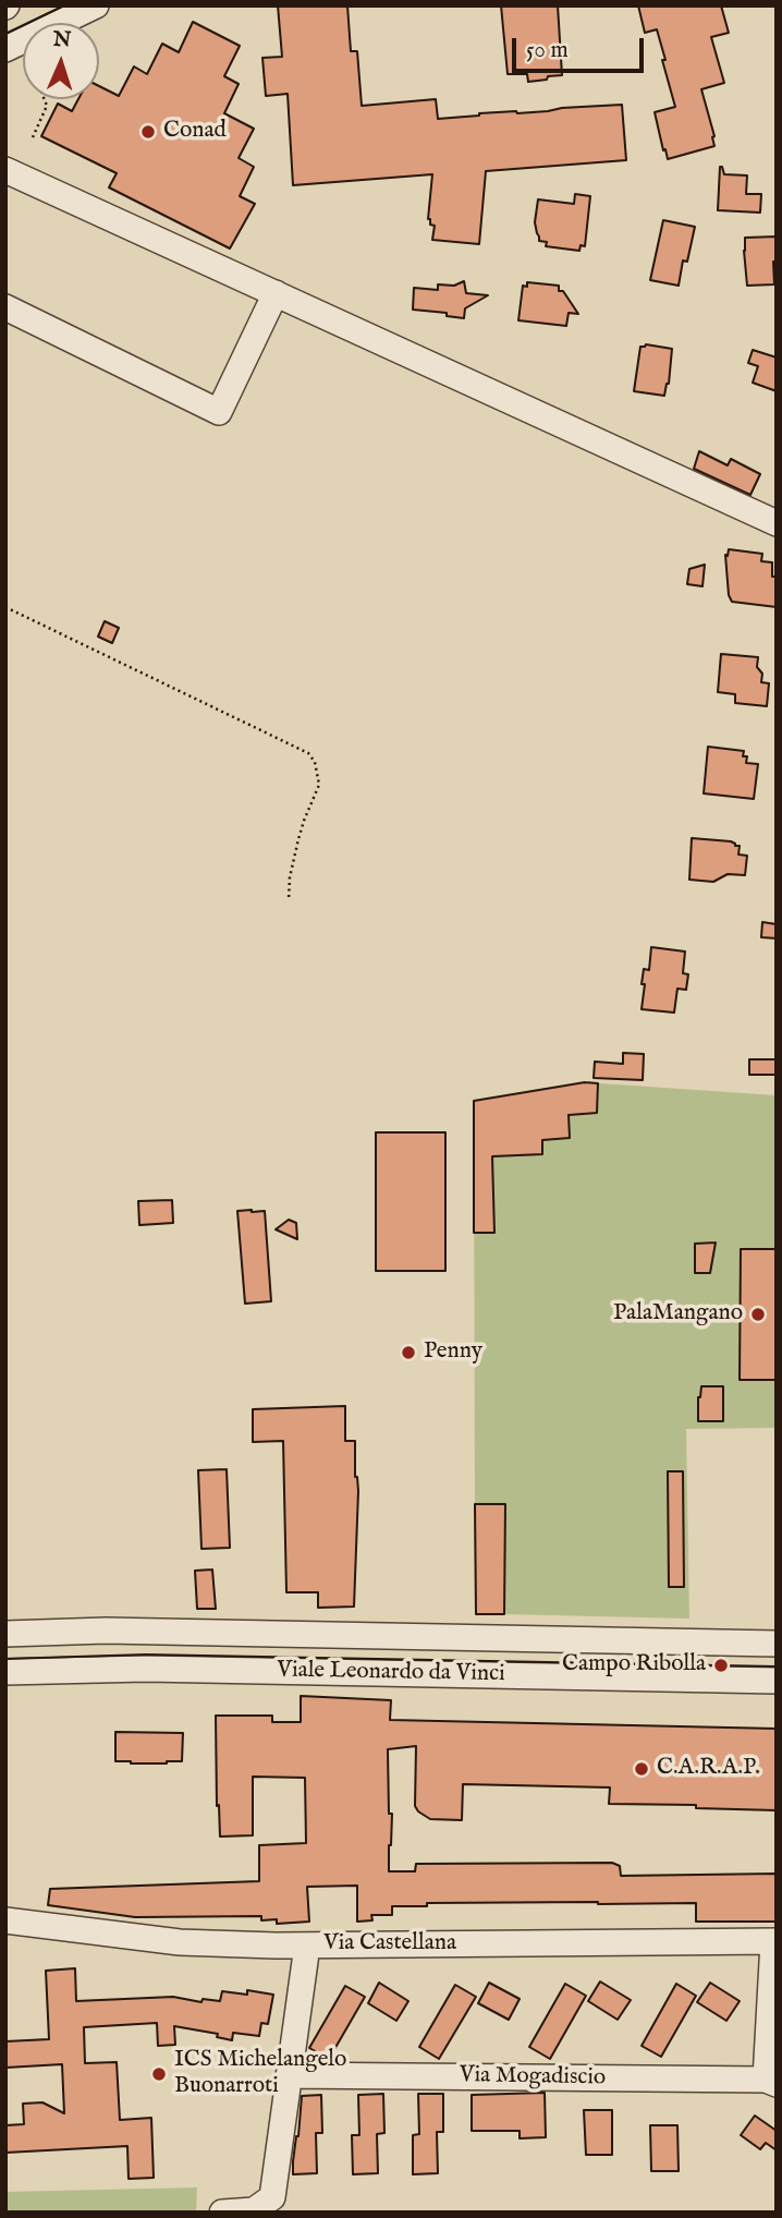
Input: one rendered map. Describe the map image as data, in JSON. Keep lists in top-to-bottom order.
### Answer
{
  "streets": {
    "street": ["Viale Leonardo da Vinci", "Via Castellana", "Via Mogadiscio"]
  },
  "places": [
    "Conad",
    "PalaMangano",
    "Penny",
    "Campo Ribolla",
    "C.A.R.A.P.",
    "ICS Michelangelo Buonarroti"
  ],
  "scale_bar": "50 m",
  "north": "top"
}
